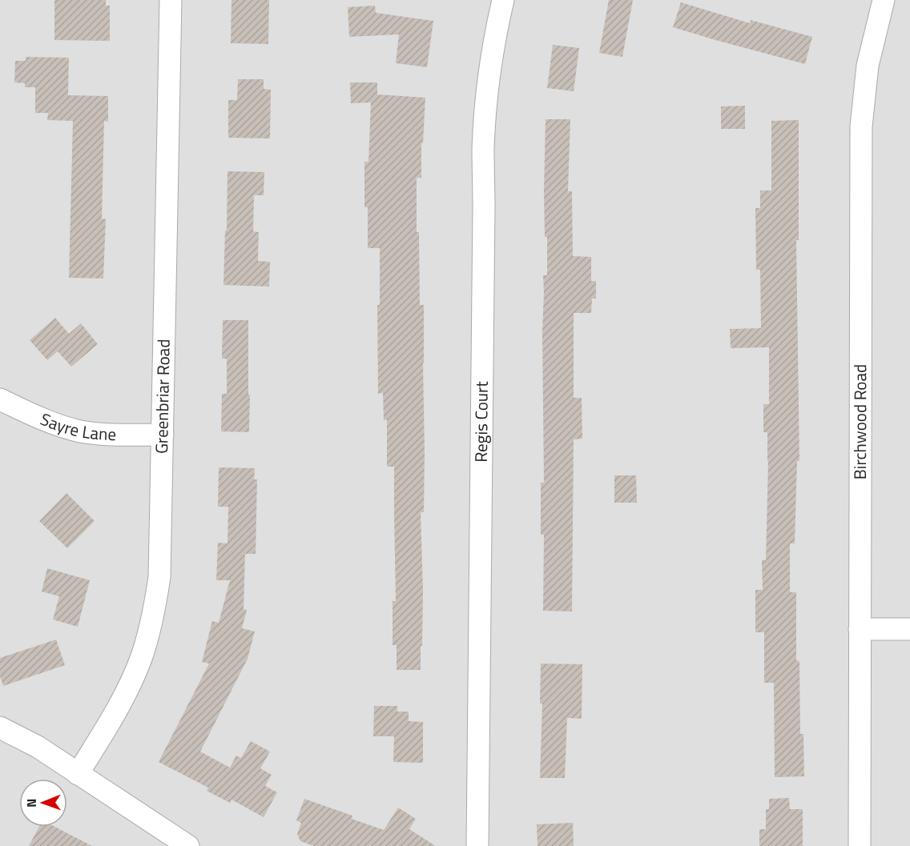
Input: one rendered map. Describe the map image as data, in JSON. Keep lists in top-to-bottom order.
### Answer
{
  "streets": {
    "street": [
      "Greenbriar Road",
      "Birchwood Road",
      "Regis Court",
      "Sayre Lane"
    ]
  },
  "crossings": [
    ["Greenbriar Road", "Sayre Lane"]
  ],
  "north": "left"
}
